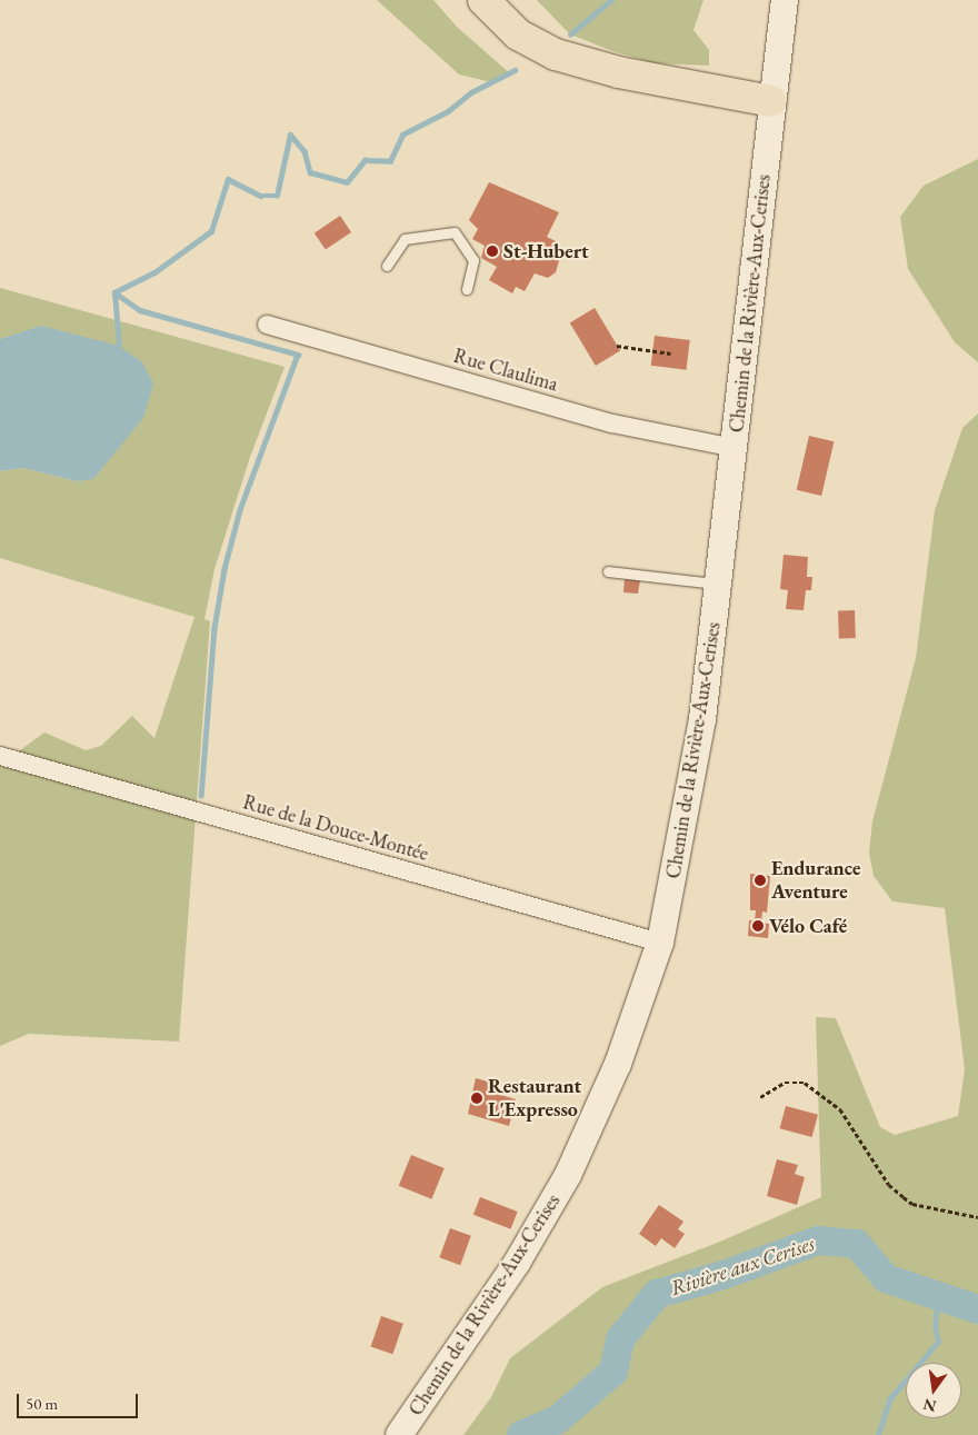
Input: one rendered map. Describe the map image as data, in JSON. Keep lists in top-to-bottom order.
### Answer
{
  "streets": {
    "main road": ["Chemin de la Rivière-Aux-Cerises"],
    "street": ["Rue Claulima", "Rue de la Douce-Montée"]
  },
  "crossings": [
    ["Chemin de la Rivière-Aux-Cerises", "Rue Claulima"],
    ["Chemin de la Rivière-Aux-Cerises", "Rue de la Douce-Montée"]
  ],
  "water": ["Rivière aux Cerises"],
  "places": [
    "St-Hubert",
    "Endurance Aventure",
    "Vélo Café",
    "Restaurant L'Expresso"
  ],
  "scale_bar": "50 m",
  "north": "bottom"
}
